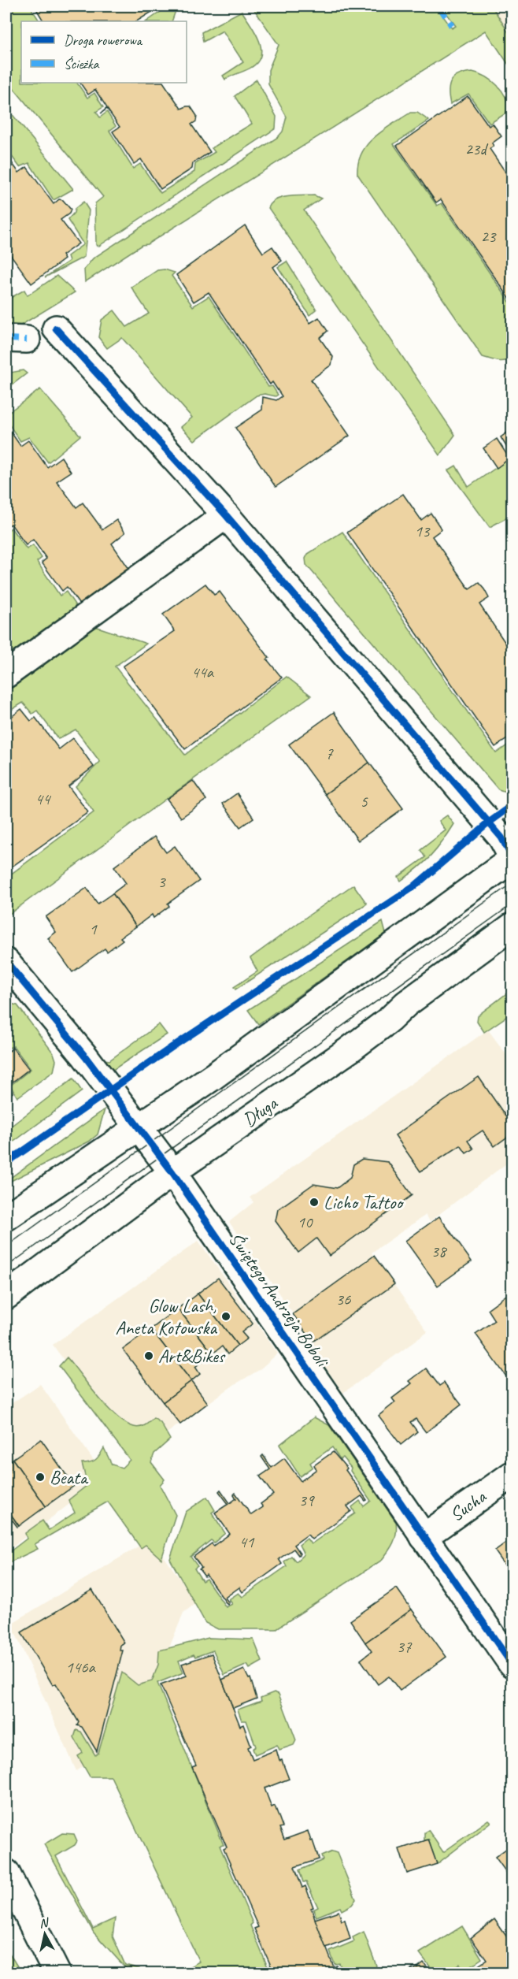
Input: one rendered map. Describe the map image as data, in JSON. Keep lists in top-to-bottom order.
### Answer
{
  "streets": {
    "street": ["Długa", "Świętego Andrzeja Boboli", "Sucha"]
  },
  "crossings": [
    ["Długa", "Świętego Andrzeja Boboli"],
    ["Świętego Andrzeja Boboli", "Sucha"]
  ],
  "places": [
    "Licho Tattoo",
    "Glow Lash, Aneta Kotowska",
    "Art&Bikes",
    "Beata"
  ],
  "house_numbers": [
    "23d",
    "23",
    "13",
    "44a",
    "7",
    "44",
    "5",
    "3",
    "1",
    "10",
    "38",
    "36",
    "39",
    "41",
    "37",
    "146a"
  ],
  "legend": ["Droga rowerowa", "Ścieżka"],
  "north": "top"
}
